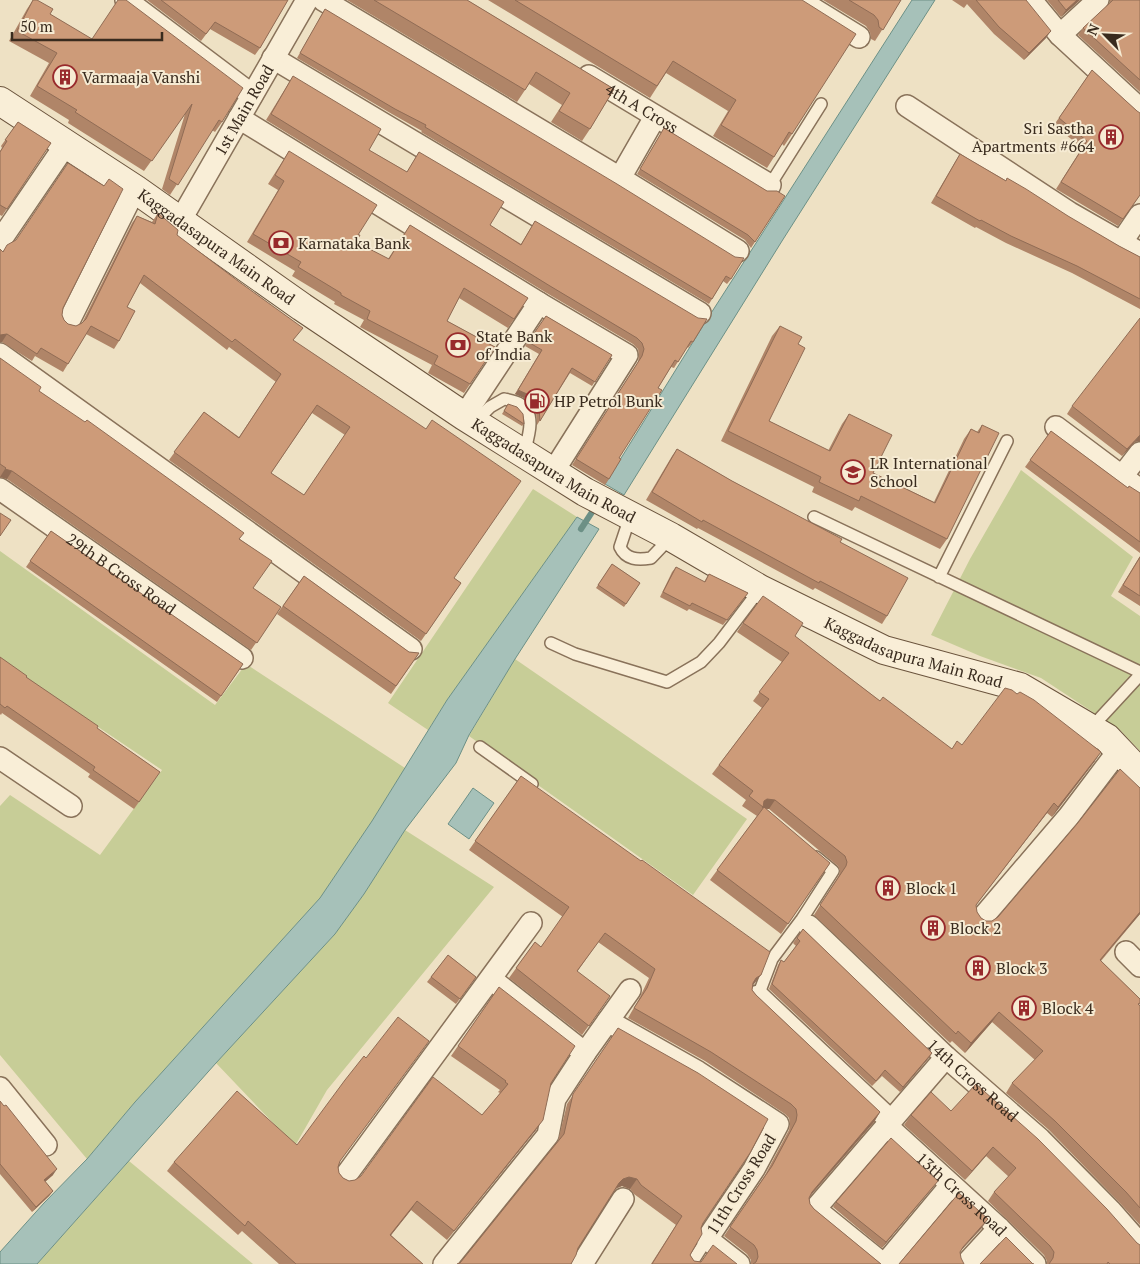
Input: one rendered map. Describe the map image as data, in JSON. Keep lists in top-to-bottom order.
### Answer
{
  "streets": {
    "main road": ["Kaggadasapura Main Road"],
    "street": [
      "4th A Cross",
      "1st Main Road",
      "29th B Cross Road",
      "14th Cross Road",
      "11th Cross Road",
      "13th Cross Road"
    ]
  },
  "crossings": [
    ["1st Main Road", "Kaggadasapura Main Road"]
  ],
  "places": {
    "building": [
      "Varmaaja Vanshi",
      "Sri Sastha Apartments #664",
      "Block 1",
      "Block 2",
      "Block 3",
      "Block 4"
    ],
    "bank": ["Karnataka Bank", "State Bank of India"],
    "fuel station": ["HP Petrol Bunk"],
    "school or university": ["LR International School"]
  },
  "scale_bar": "50 m",
  "north": "top left"
}
